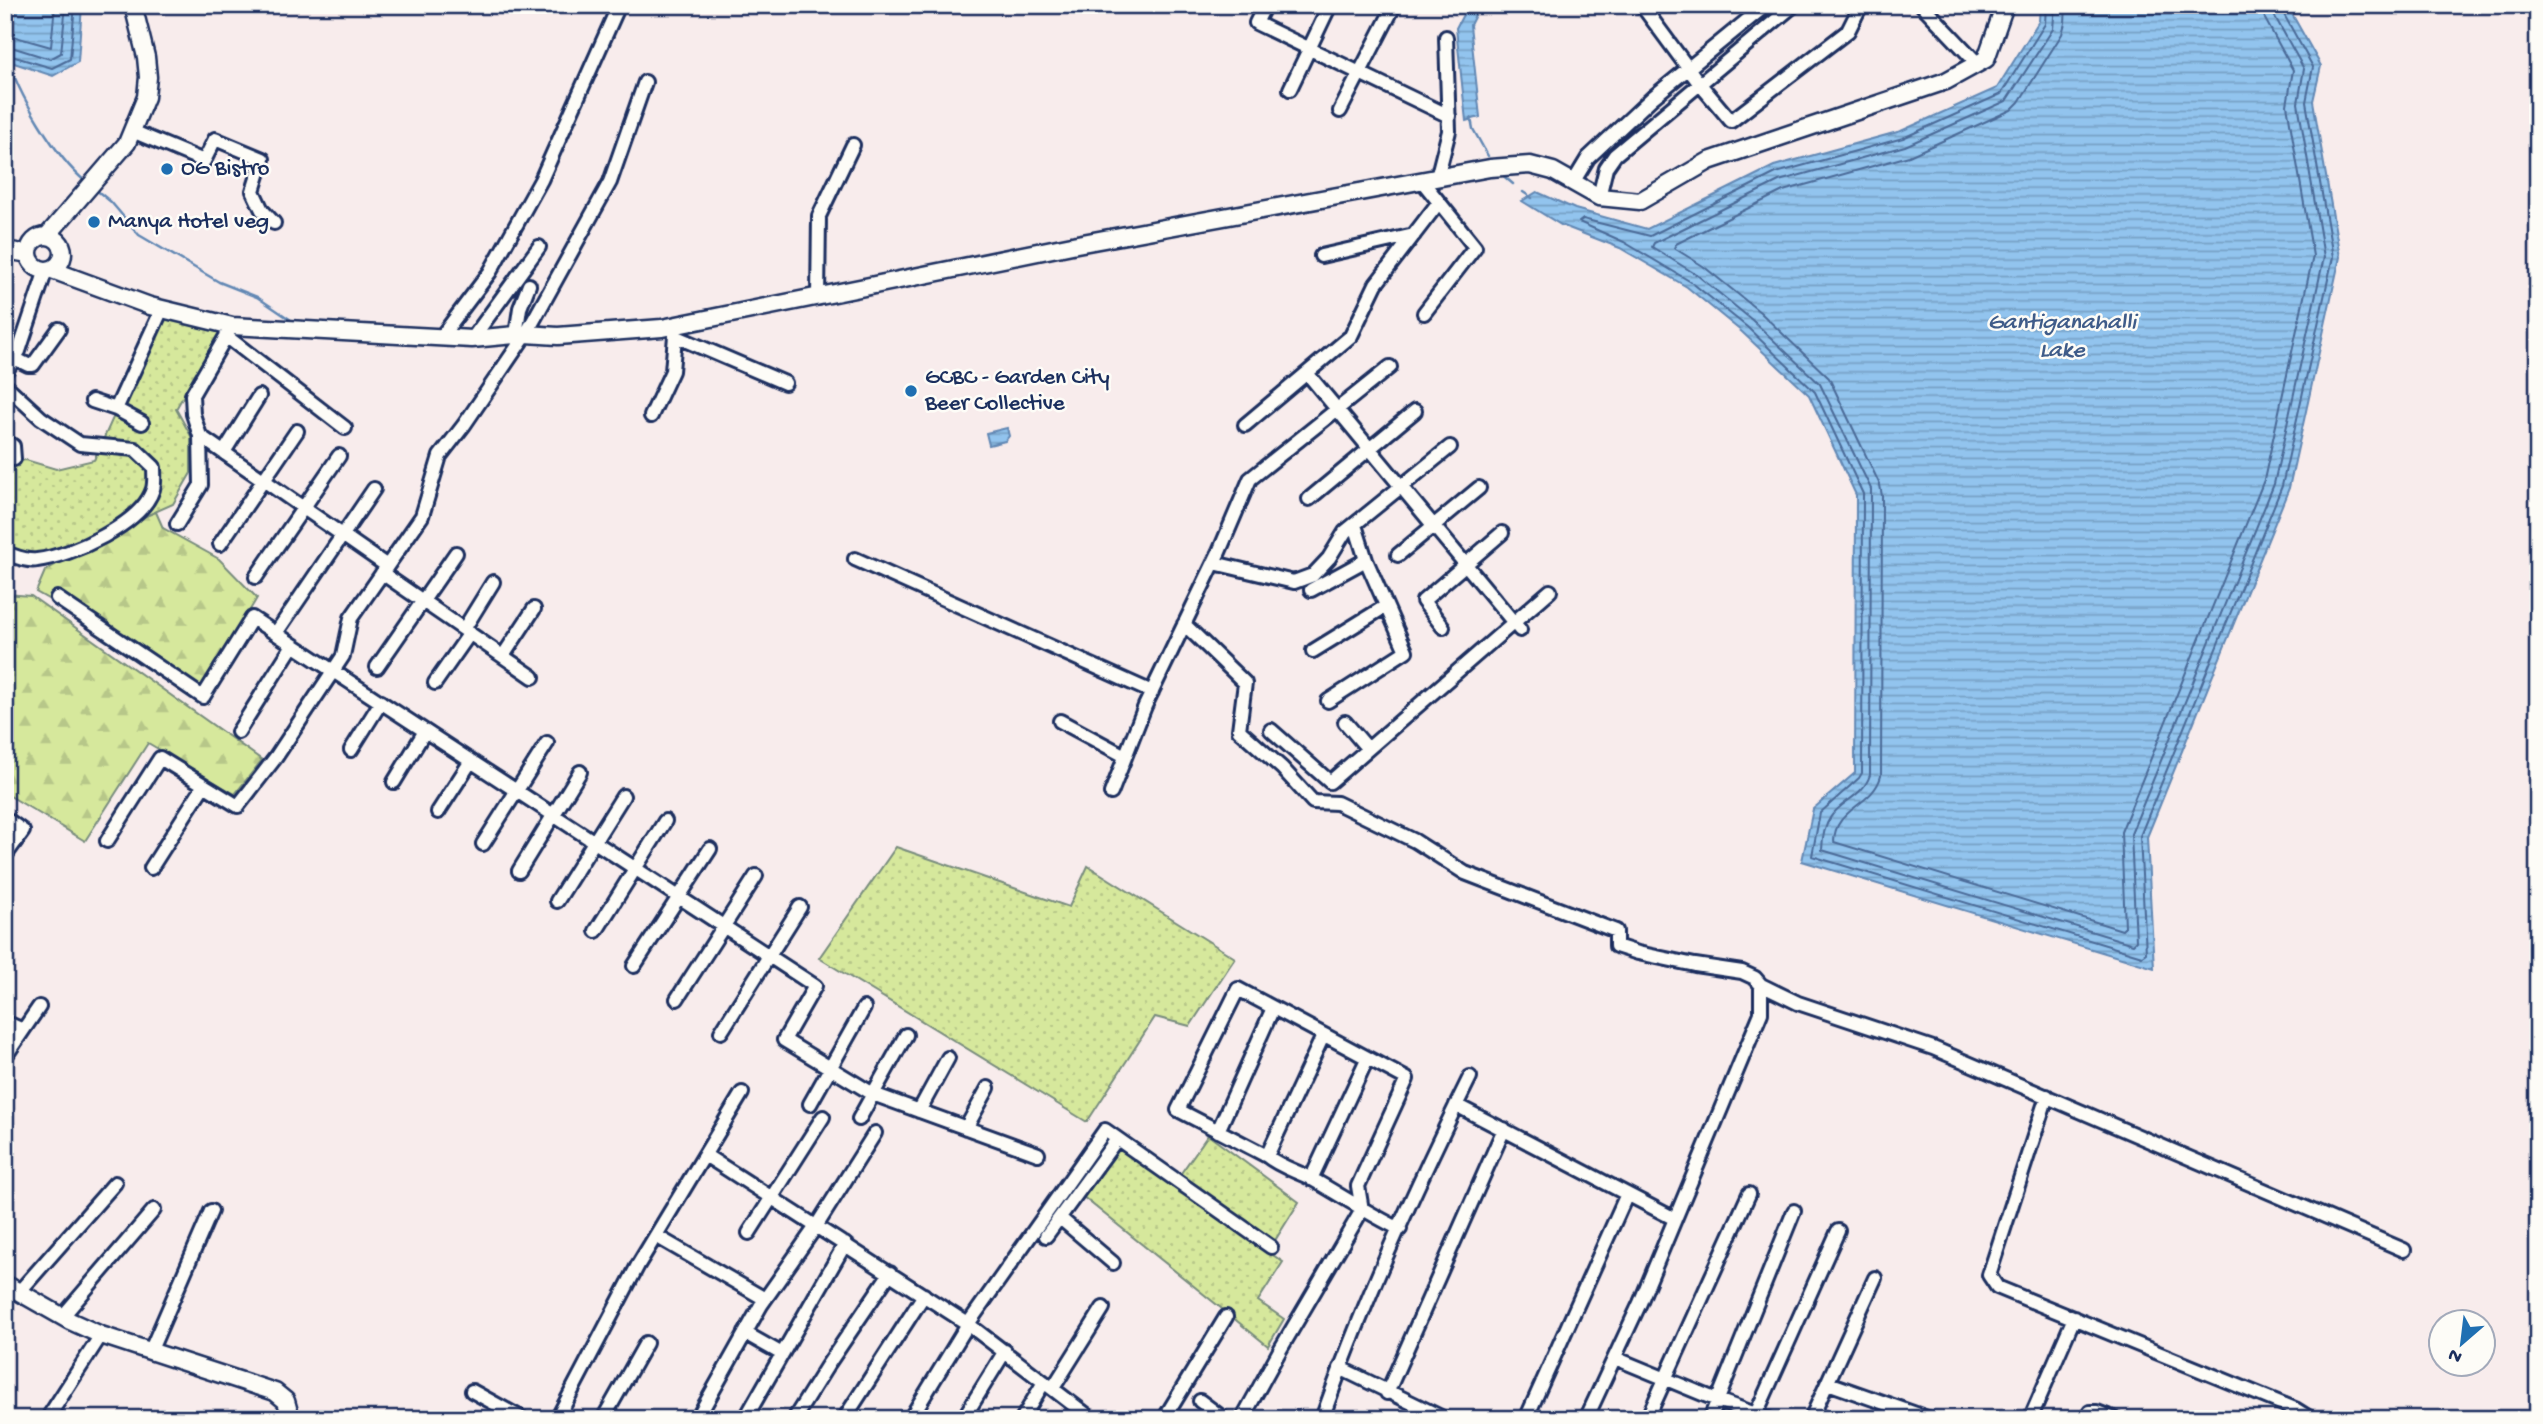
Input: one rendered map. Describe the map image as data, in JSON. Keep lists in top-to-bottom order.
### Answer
{
  "water": ["Gantiganahalli Lake"],
  "places": ["OG Bistro", "Manya Hotel veg", "GCBC - Garden City Beer Collective"],
  "north": "bottom left"
}
